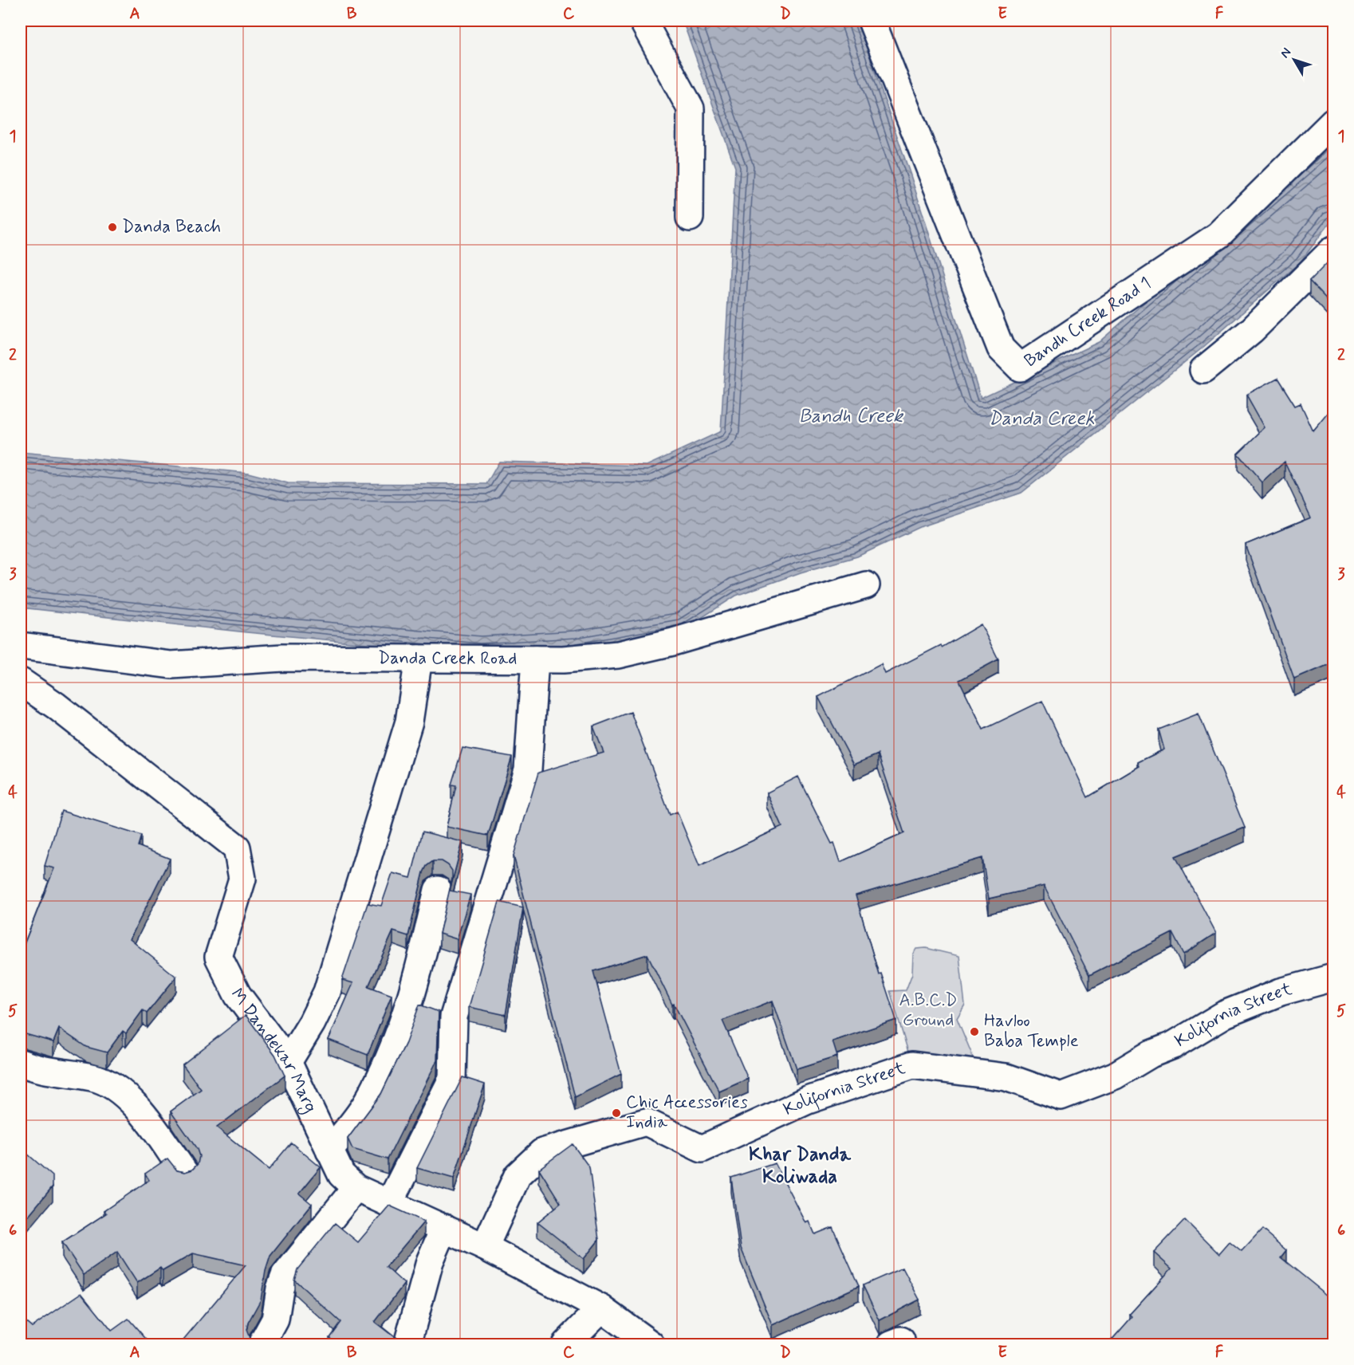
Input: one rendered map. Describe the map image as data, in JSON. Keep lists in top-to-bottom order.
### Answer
{
  "streets": {
    "street": [
      "Bandh Creek Road 1",
      "Danda Creek Road",
      "Kolifornia Street",
      "M Dandekar Marg"
    ]
  },
  "crossings": [
    ["Kolifornia Street", "M Dandekar Marg"]
  ],
  "districts": ["Khar Danda Koliwada"],
  "water": ["Bandh Creek", "Danda Creek"],
  "parks": ["A.B.C.D Ground"],
  "places": ["Danda Beach", "Havloo Baba Temple", "Chic Accessories India"],
  "north": "top left",
  "grid": {
    "columns": [
      "A",
      "B",
      "C",
      "D",
      "E",
      "F"
    ],
    "rows": [
      "1",
      "2",
      "3",
      "4",
      "5",
      "6"
    ]
  }
}
